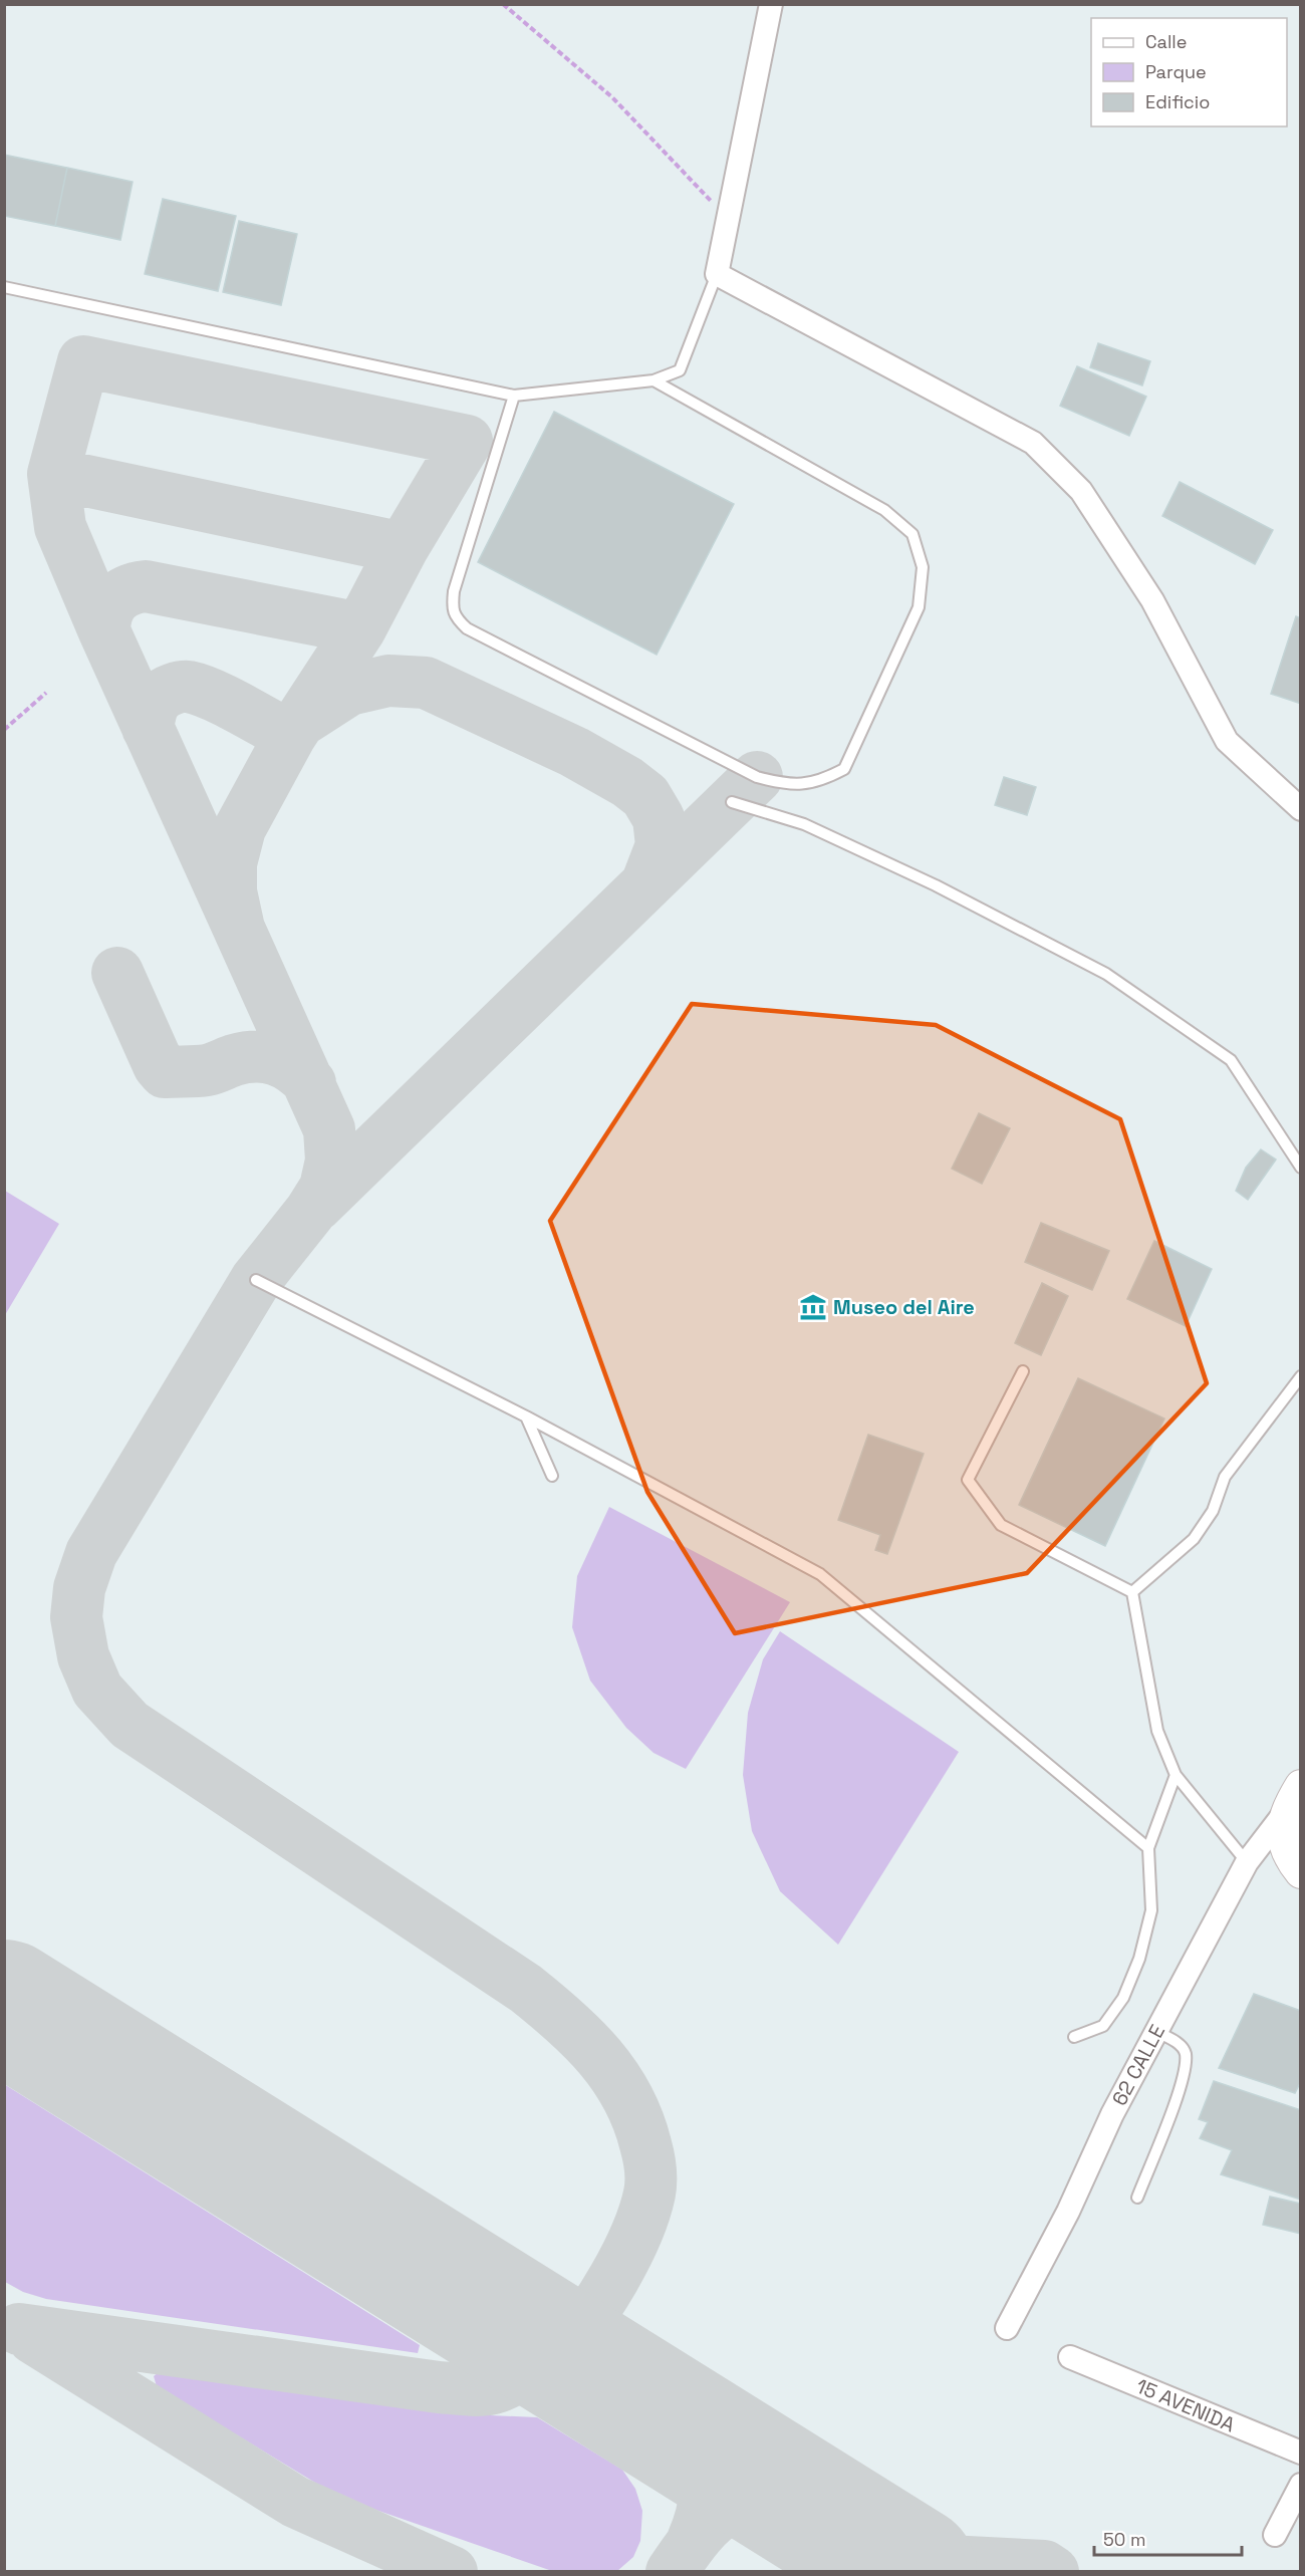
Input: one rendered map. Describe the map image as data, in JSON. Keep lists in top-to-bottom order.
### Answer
{
  "streets": {
    "street": ["62 CALLE", "15 AVENIDA"]
  },
  "places": {
    "museum": ["Museo del Aire"]
  },
  "legend": ["Calle", "Parque", "Edificio"],
  "scale_bar": "50 m"
}
